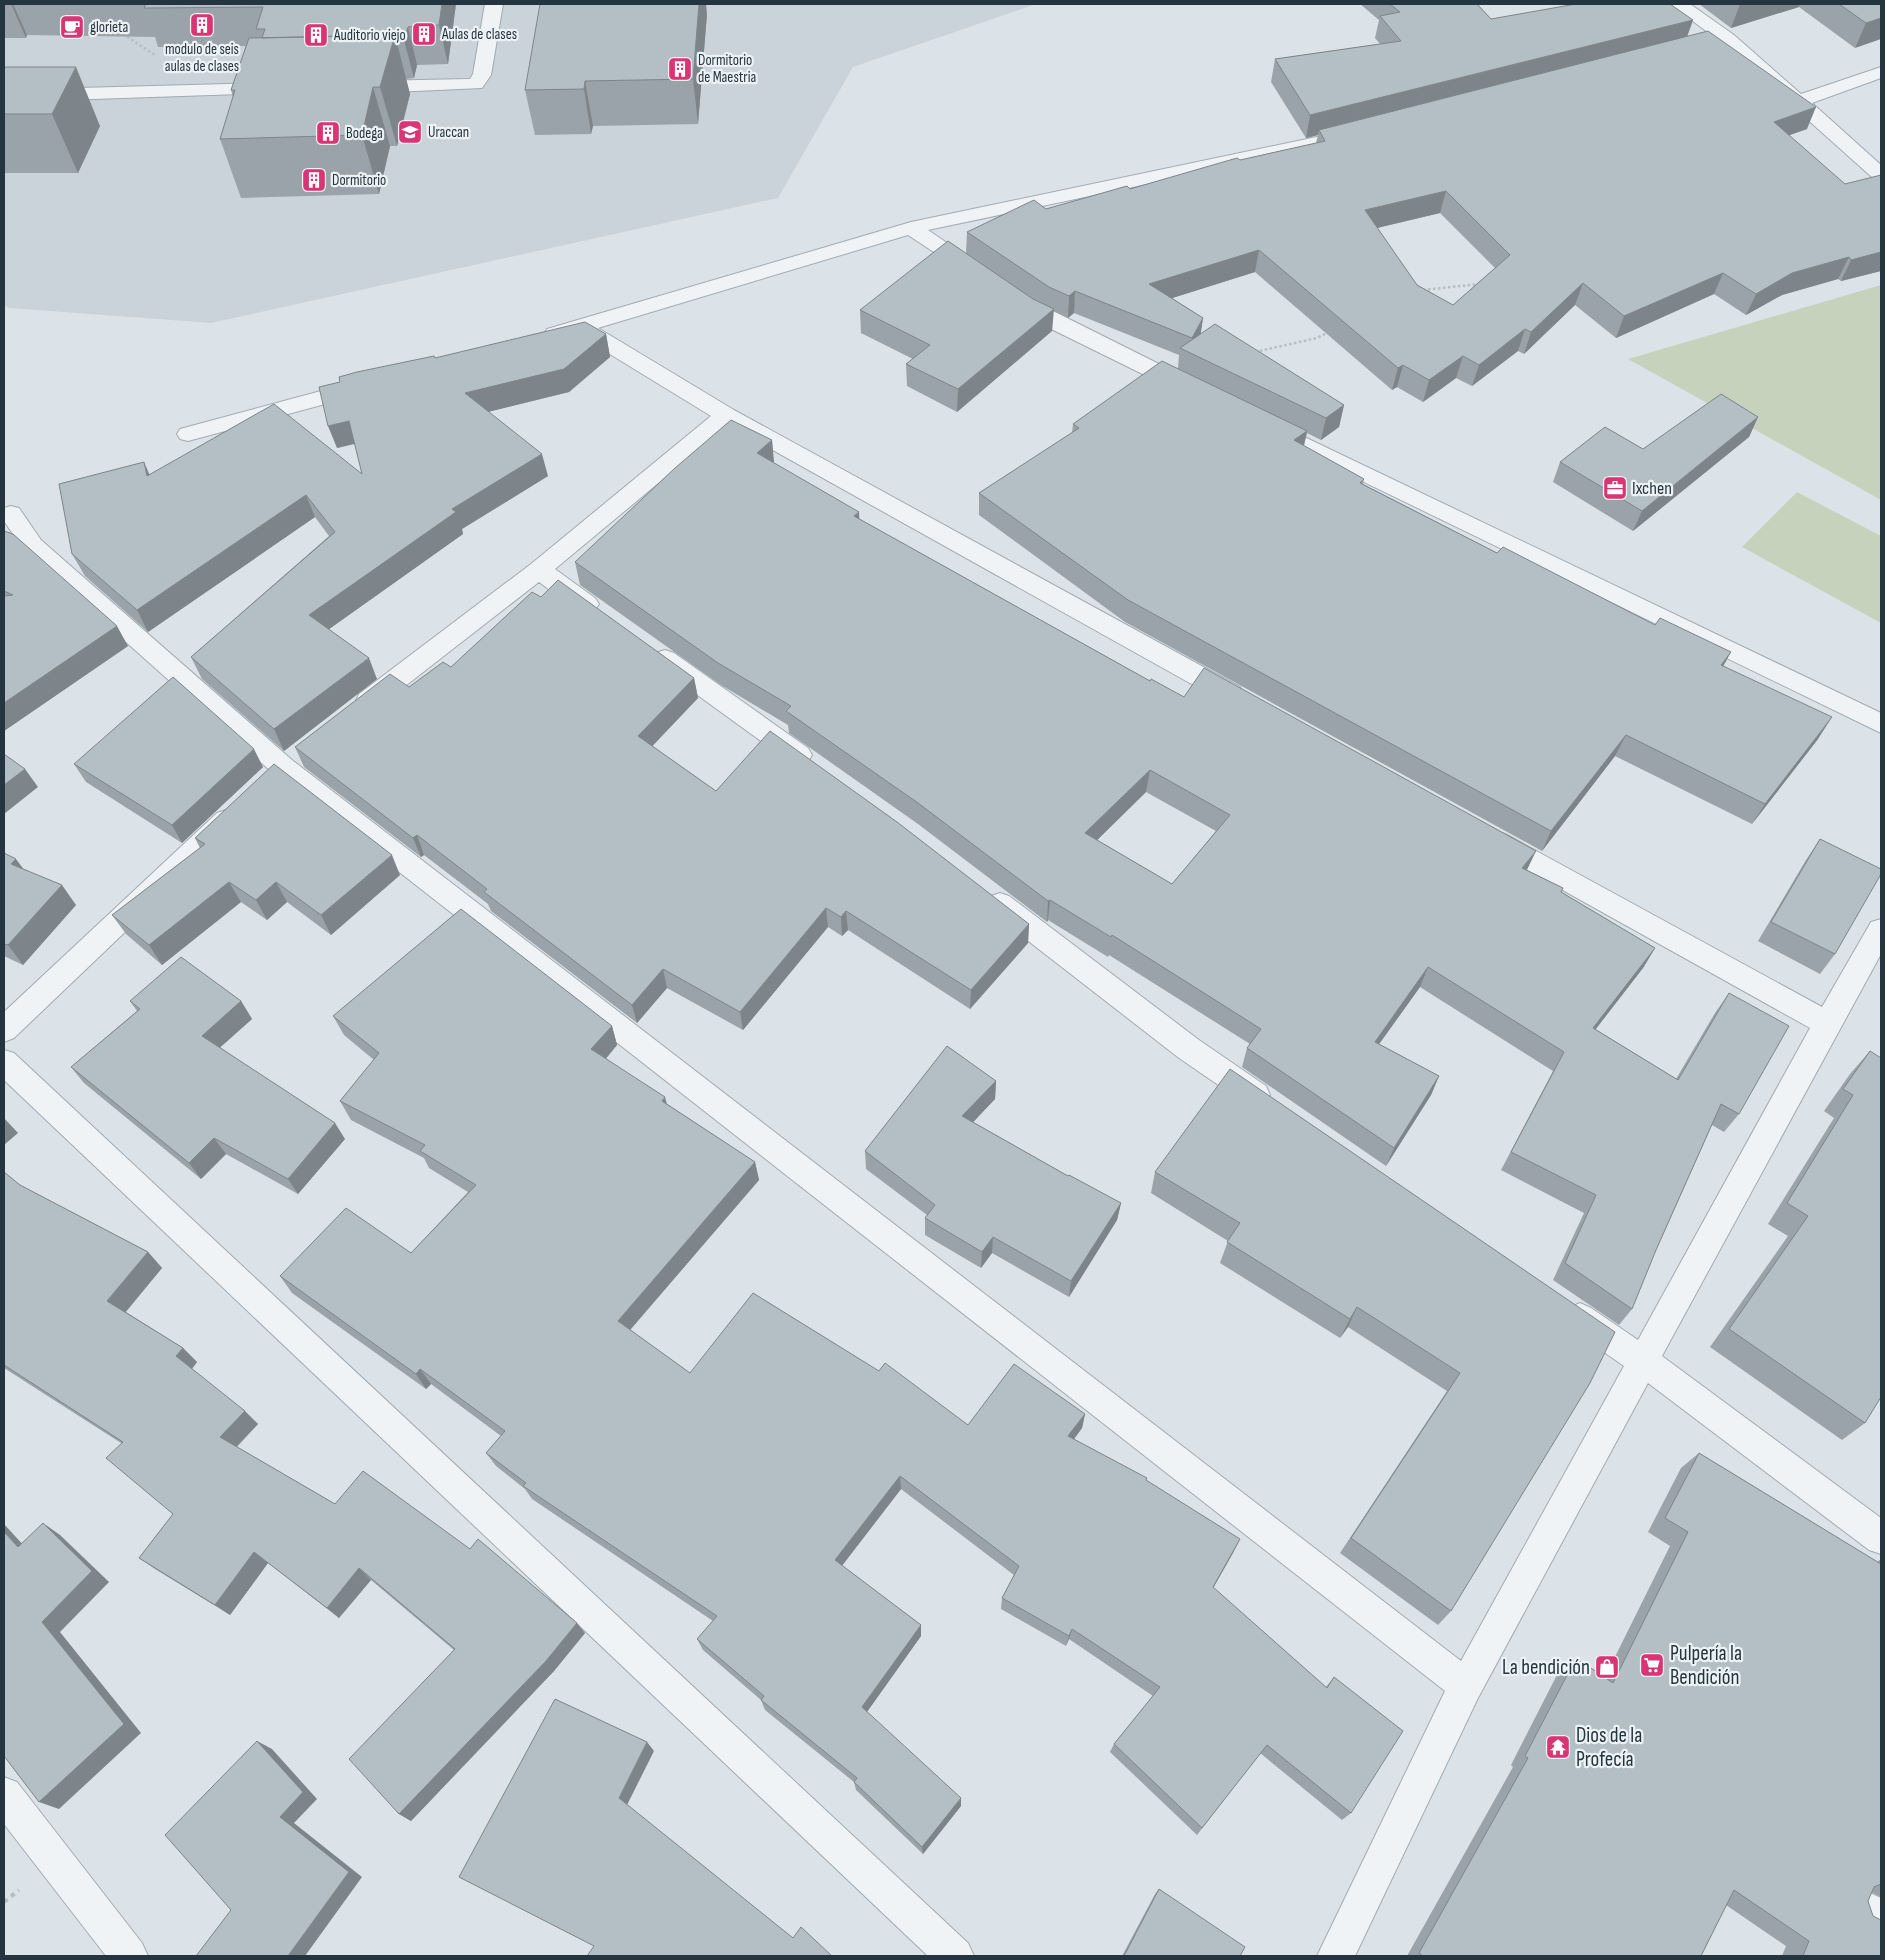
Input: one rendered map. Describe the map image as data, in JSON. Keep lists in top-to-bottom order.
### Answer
{
  "places": {
    "building": [
      "modulo de seis aulas de clases",
      "Aulas de clases",
      "Auditorio viejo",
      "Dormitorio de Maestria",
      "Bodega",
      "Dormitorio"
    ],
    "cafe": ["glorieta"],
    "school or university": ["Uraccan"],
    "office": ["Ixchen"],
    "supermarket": ["Pulpería la Bendición"],
    "shop": ["La bendición"],
    "temple": ["Dios de la Profecía"]
  }
}
